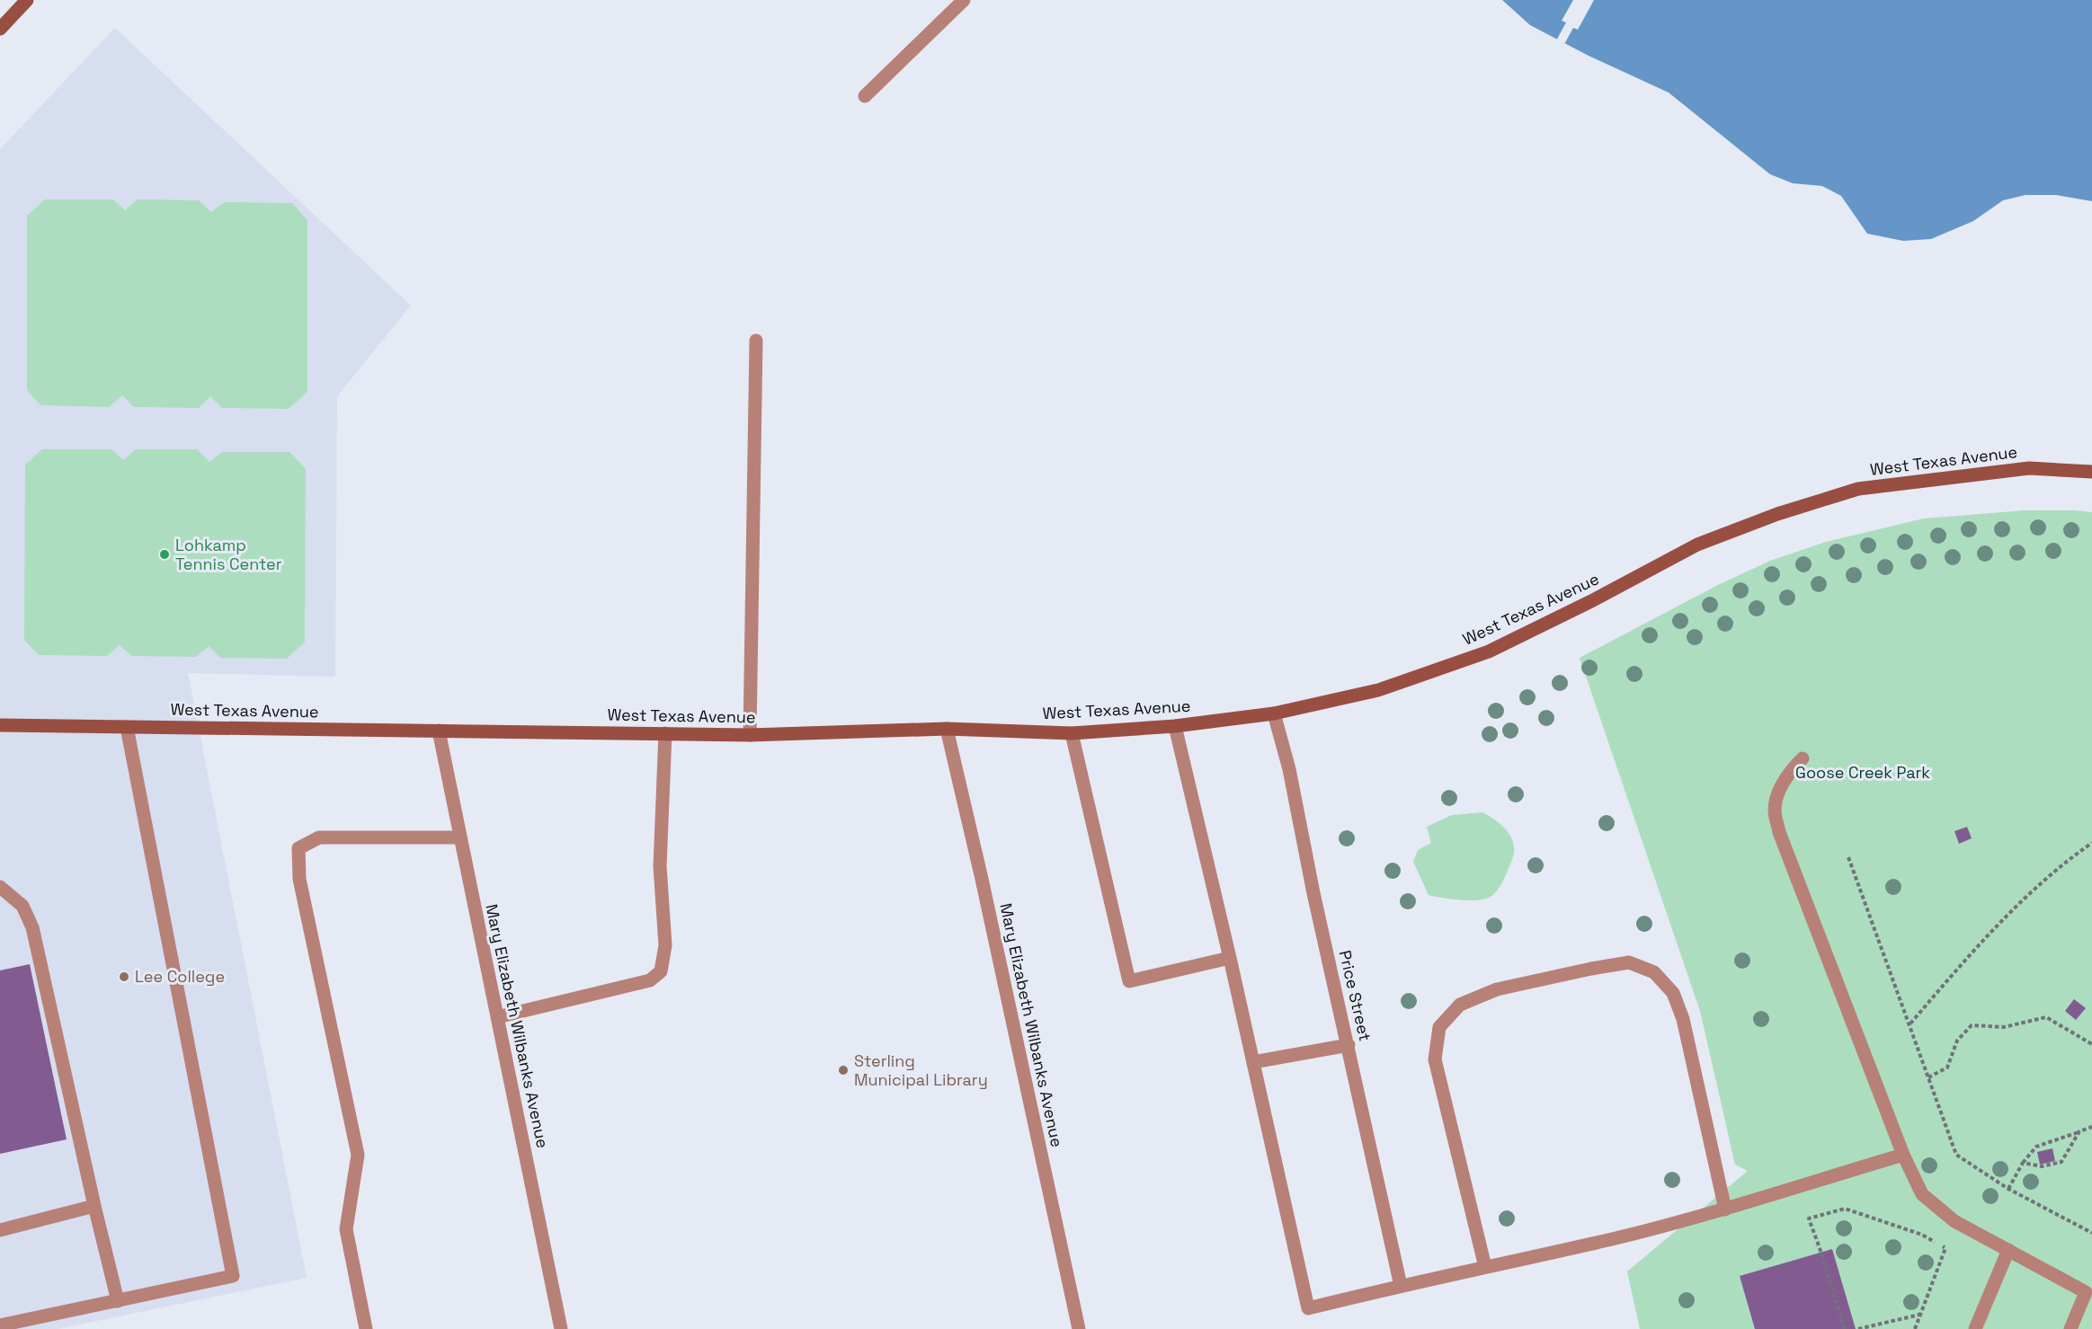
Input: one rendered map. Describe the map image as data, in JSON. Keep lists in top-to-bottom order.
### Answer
{
  "streets": {
    "street": ["West Texas Avenue", "Price Street", "Mary Elizabeth Wilbanks Avenue"]
  },
  "crossings": [
    ["West Texas Avenue", "Price Street"],
    ["West Texas Avenue", "Mary Elizabeth Wilbanks Avenue"]
  ],
  "parks": ["Goose Creek Park"],
  "places": ["Lohkamp Tennis Center", "Lee College", "Sterling Municipal Library"]
}
